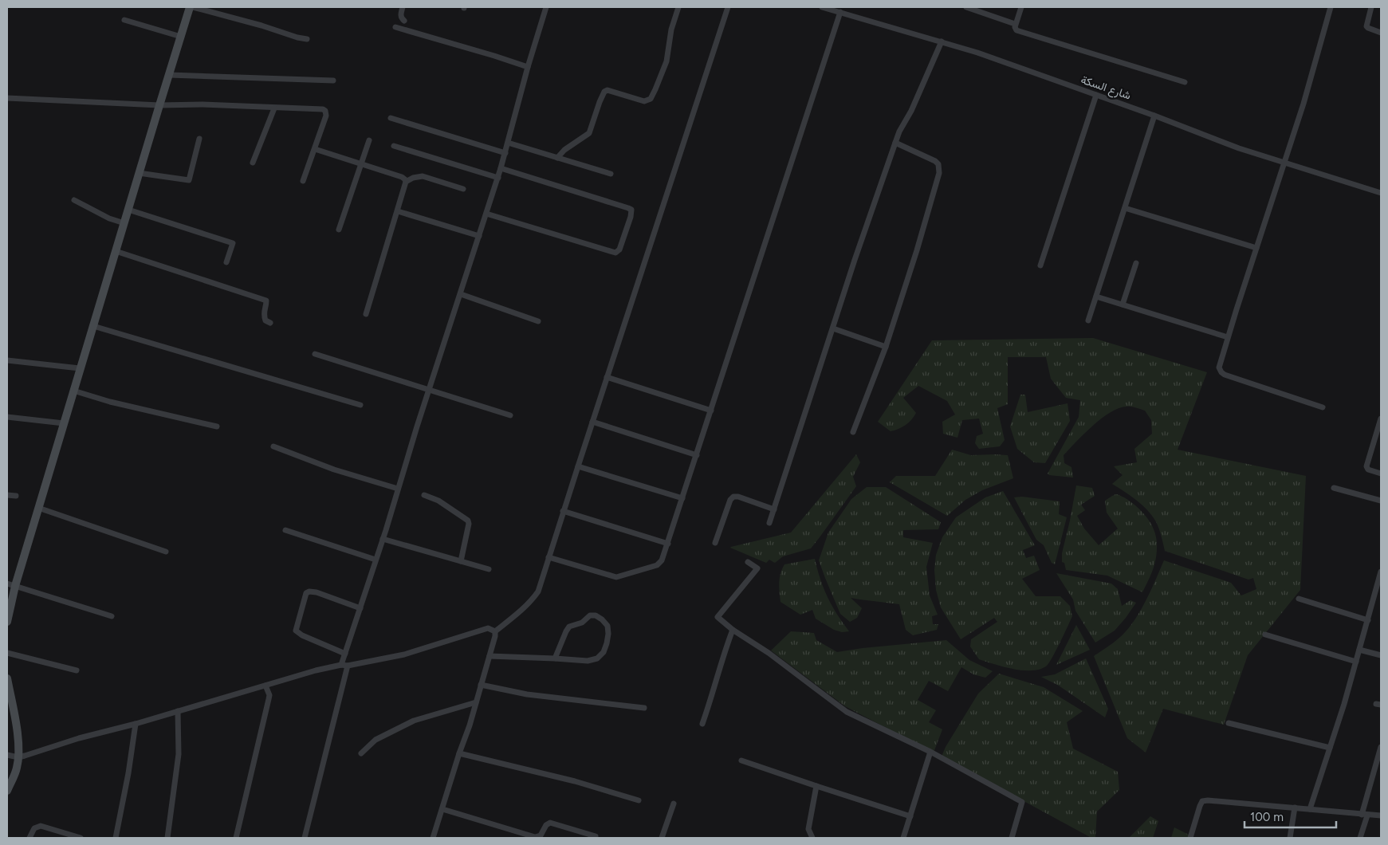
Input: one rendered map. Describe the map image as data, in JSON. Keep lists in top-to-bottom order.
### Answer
{
  "streets": {
    "street": ["شارع السكة"]
  },
  "scale_bar": "100 m"
}
